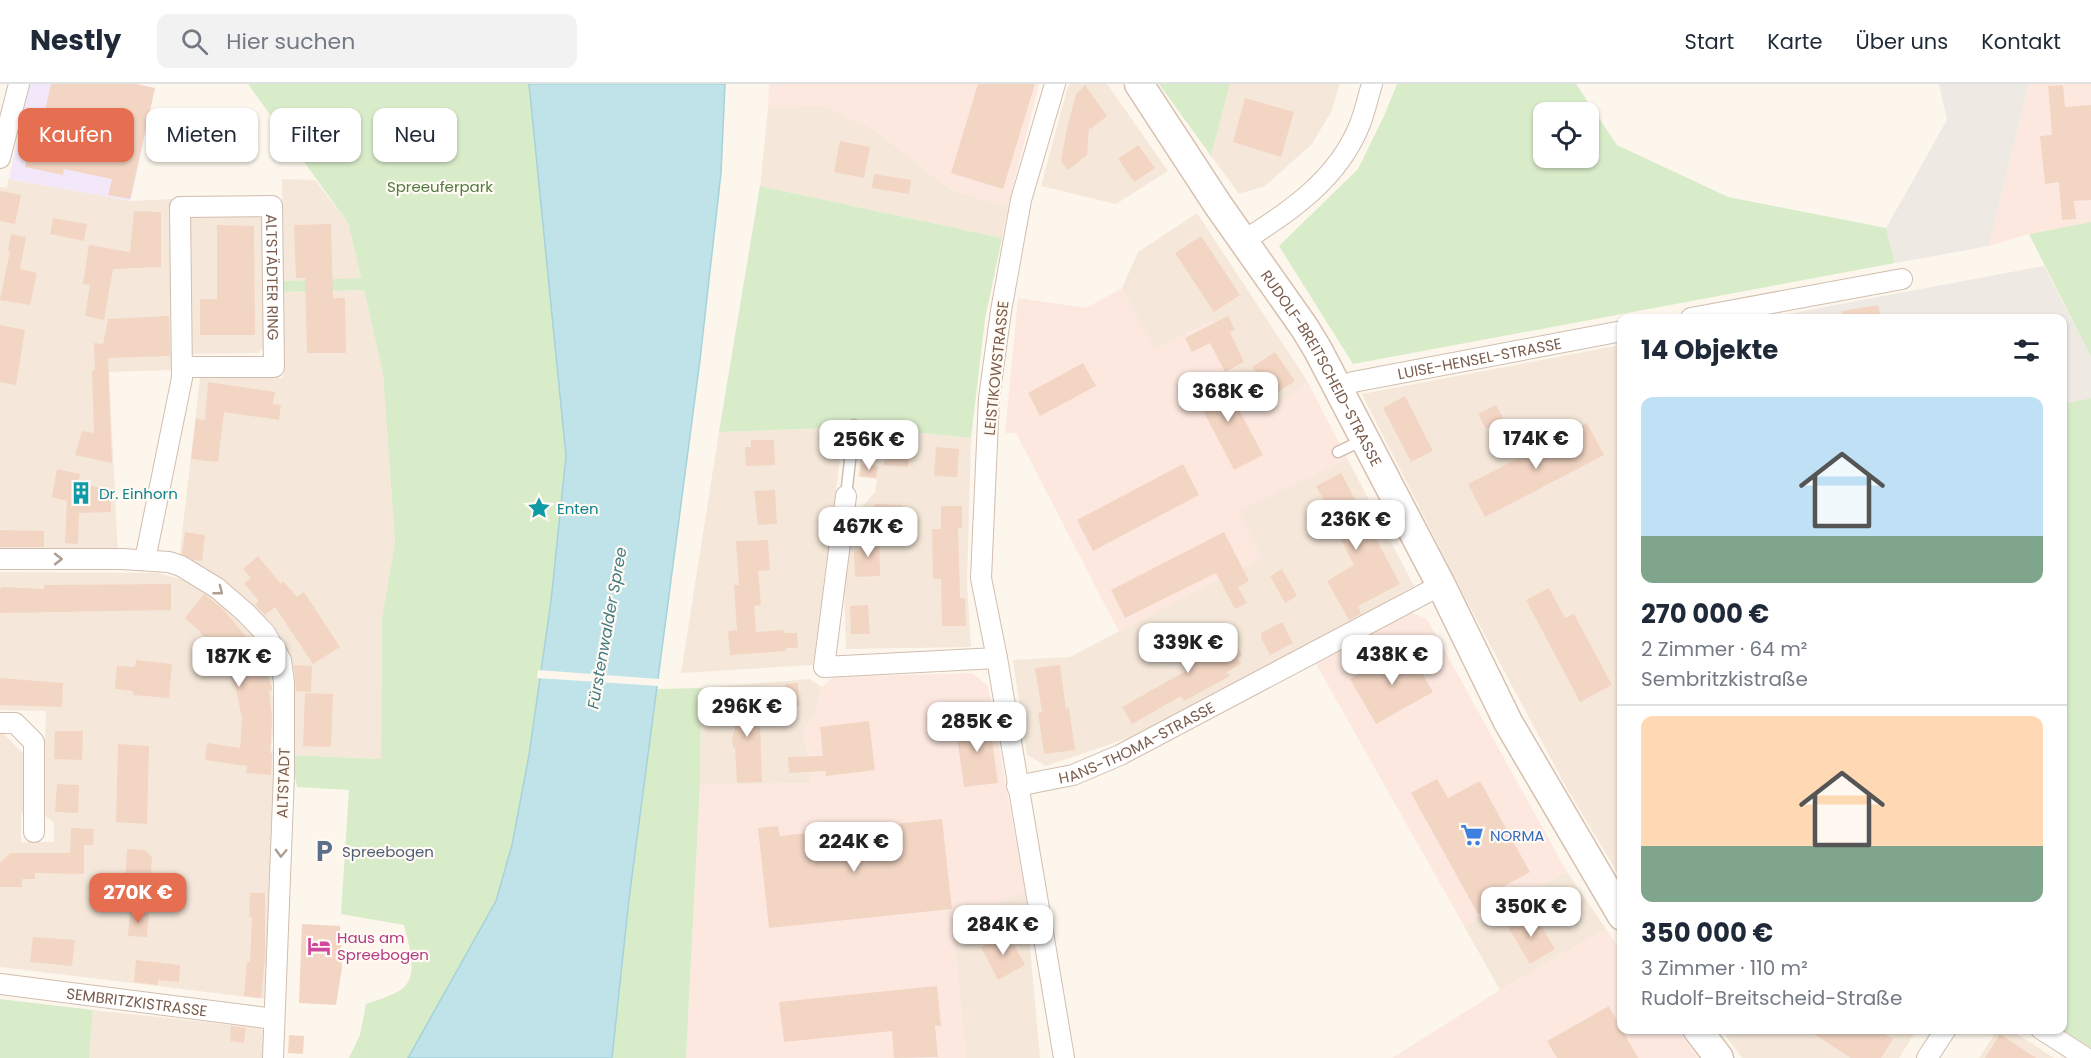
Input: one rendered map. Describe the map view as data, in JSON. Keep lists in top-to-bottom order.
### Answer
{
  "streets": {
    "main road": ["RUDOLF-BREITSCHEID-STRASSE"],
    "street": [
      "ALTSTÄDTER RING",
      "LUISE-HENSEL-STRASSE",
      "LEISTIKOWSTRASSE",
      "HANS-THOMA-STRASSE",
      "ALTSTADT",
      "SEMBRITZKISTRASSE"
    ]
  },
  "crossings": [
    ["LUISE-HENSEL-STRASSE", "RUDOLF-BREITSCHEID-STRASSE"],
    ["LEISTIKOWSTRASSE", "HANS-THOMA-STRASSE"],
    ["RUDOLF-BREITSCHEID-STRASSE", "HANS-THOMA-STRASSE"],
    ["ALTSTADT", "SEMBRITZKISTRASSE"]
  ],
  "one_way": ["ALTSTADT"],
  "water": ["Fürstenwalder Spree"],
  "parks": ["Spreeuferpark"],
  "places": {
    "building": ["Dr. Einhorn"],
    "place": ["Enten"],
    "supermarket": ["NORMA"],
    "parking": ["Spreebogen"],
    "hotel": ["Haus am Spreebogen"]
  },
  "page": {
    "header": "Nestly",
    "search": "Hier suchen",
    "nav": [
      "Start",
      "Karte",
      "Über uns",
      "Kontakt"
    ],
    "chip": [
      "Kaufen",
      "Mieten",
      "Filter",
      "Neu"
    ],
    "heading": "14 Objekte",
    "price": [
      "368K €",
      "174K €",
      "256K €",
      "236K €",
      "467K €",
      "339K €",
      "438K €",
      "187K €",
      "296K €",
      "285K €",
      "224K €",
      "270K €",
      "350K €",
      "284K €"
    ],
    "list": [
      {
        "name": "270 000 €",
        "note": "2 Zimmer · 64 m² · Sembritzkistraße"
      },
      {
        "name": "350 000 €",
        "note": "3 Zimmer · 110 m² · Rudolf-Breitscheid-Straße"
      }
    ]
  }
}
